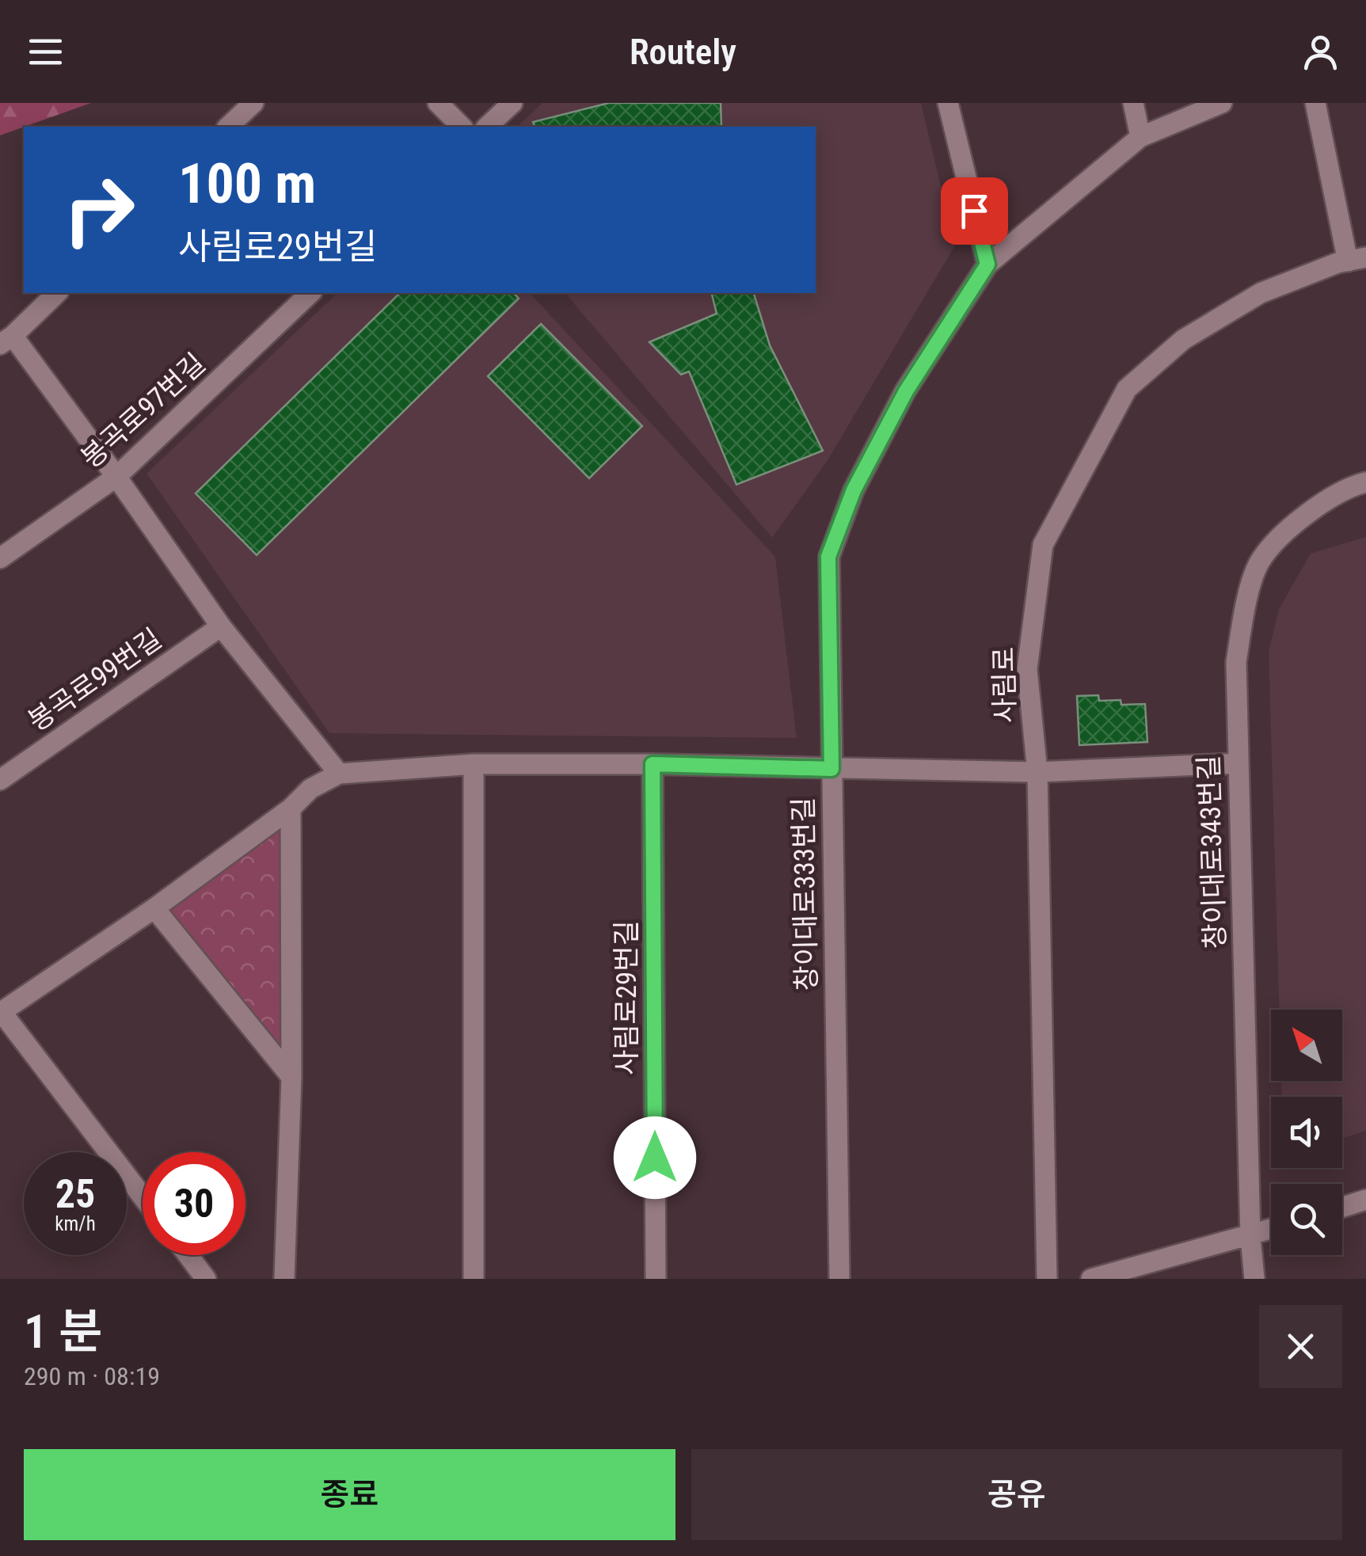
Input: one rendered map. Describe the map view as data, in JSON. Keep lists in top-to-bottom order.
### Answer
{
  "streets": {
    "street": [
      "봉곡로97번길",
      "봉곡로99번길",
      "사림로",
      "창이대로343번길",
      "창이대로333번길",
      "사림로29번길"
    ]
  },
  "north": "top left",
  "page": {
    "header": "Routely",
    "turn": ["100 m", "사림로29번길"],
    "speed": "25 km/h",
    "limit": "30",
    "heading": ["1 분", "290 m · 08:19"],
    "buttons": ["종료", "공유"]
  }
}
